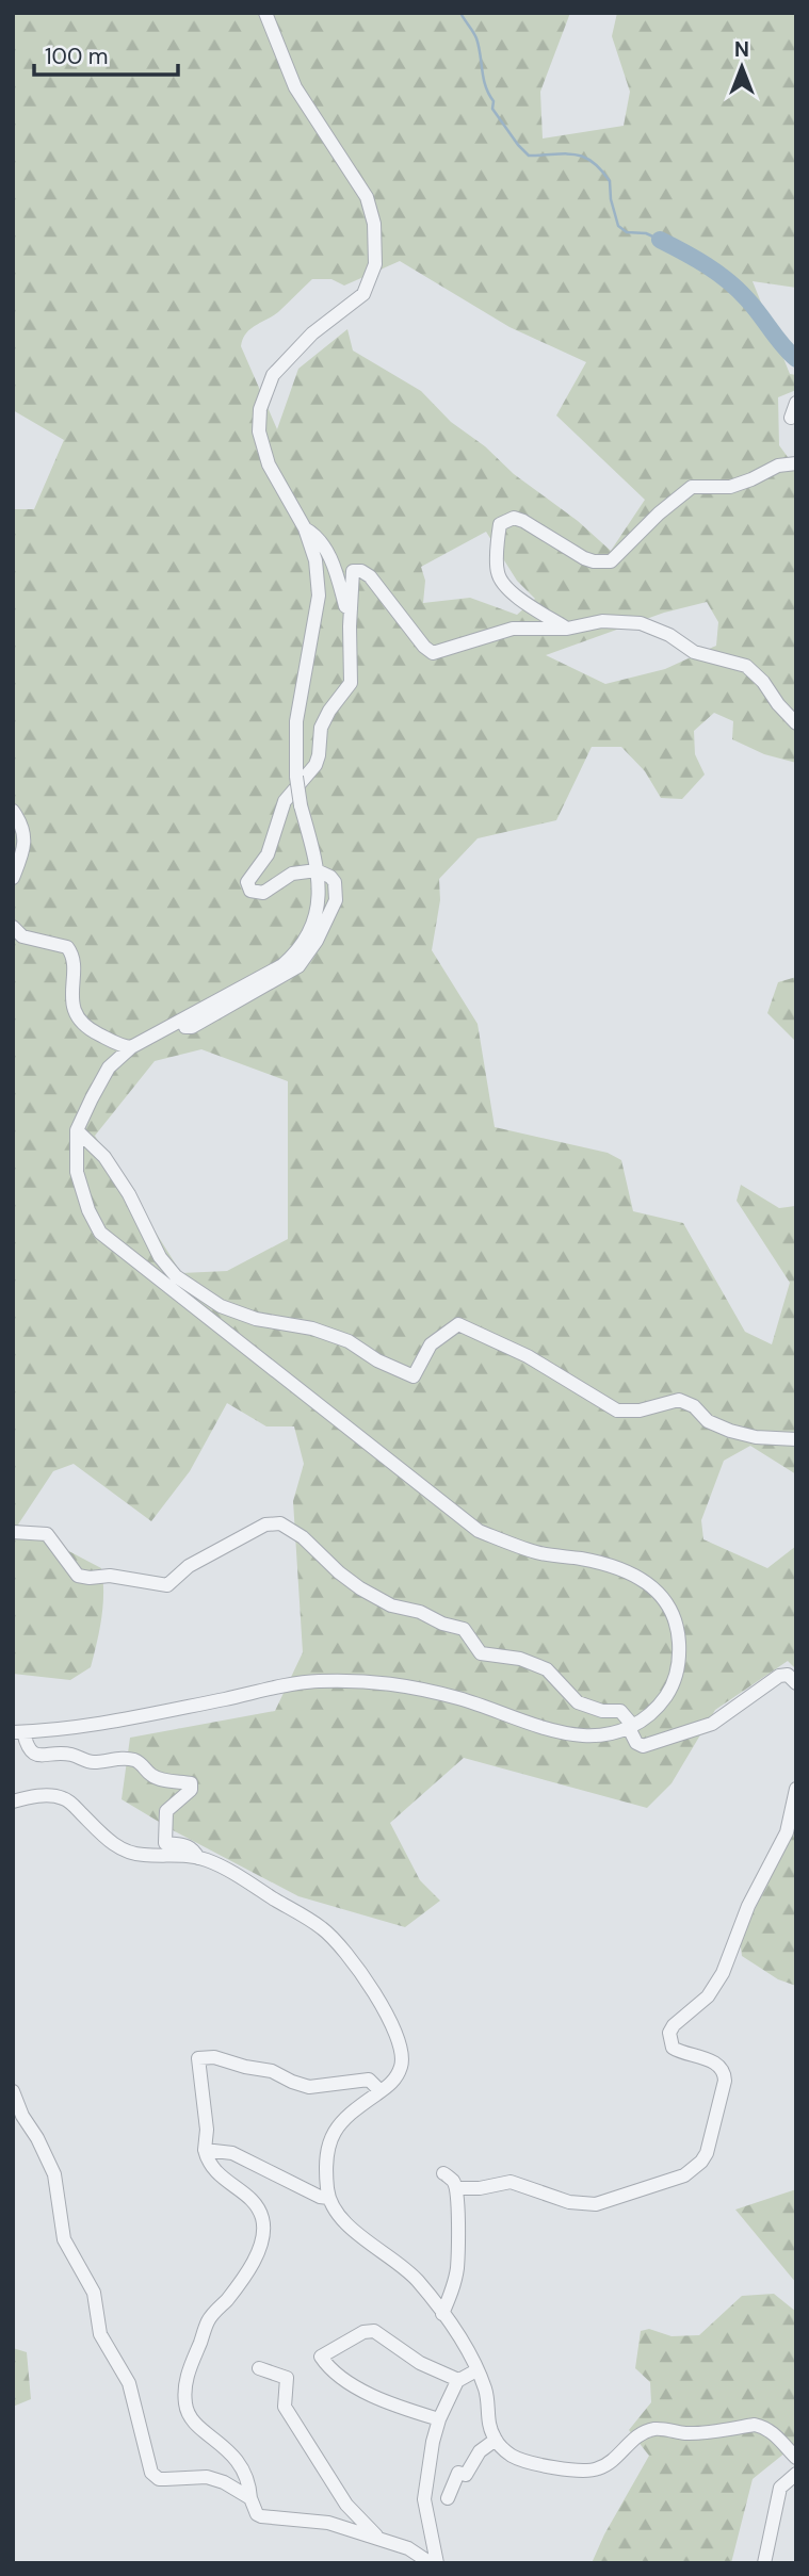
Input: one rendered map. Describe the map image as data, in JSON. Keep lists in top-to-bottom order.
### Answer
{
  "scale_bar": "100 m",
  "north": "top"
}
